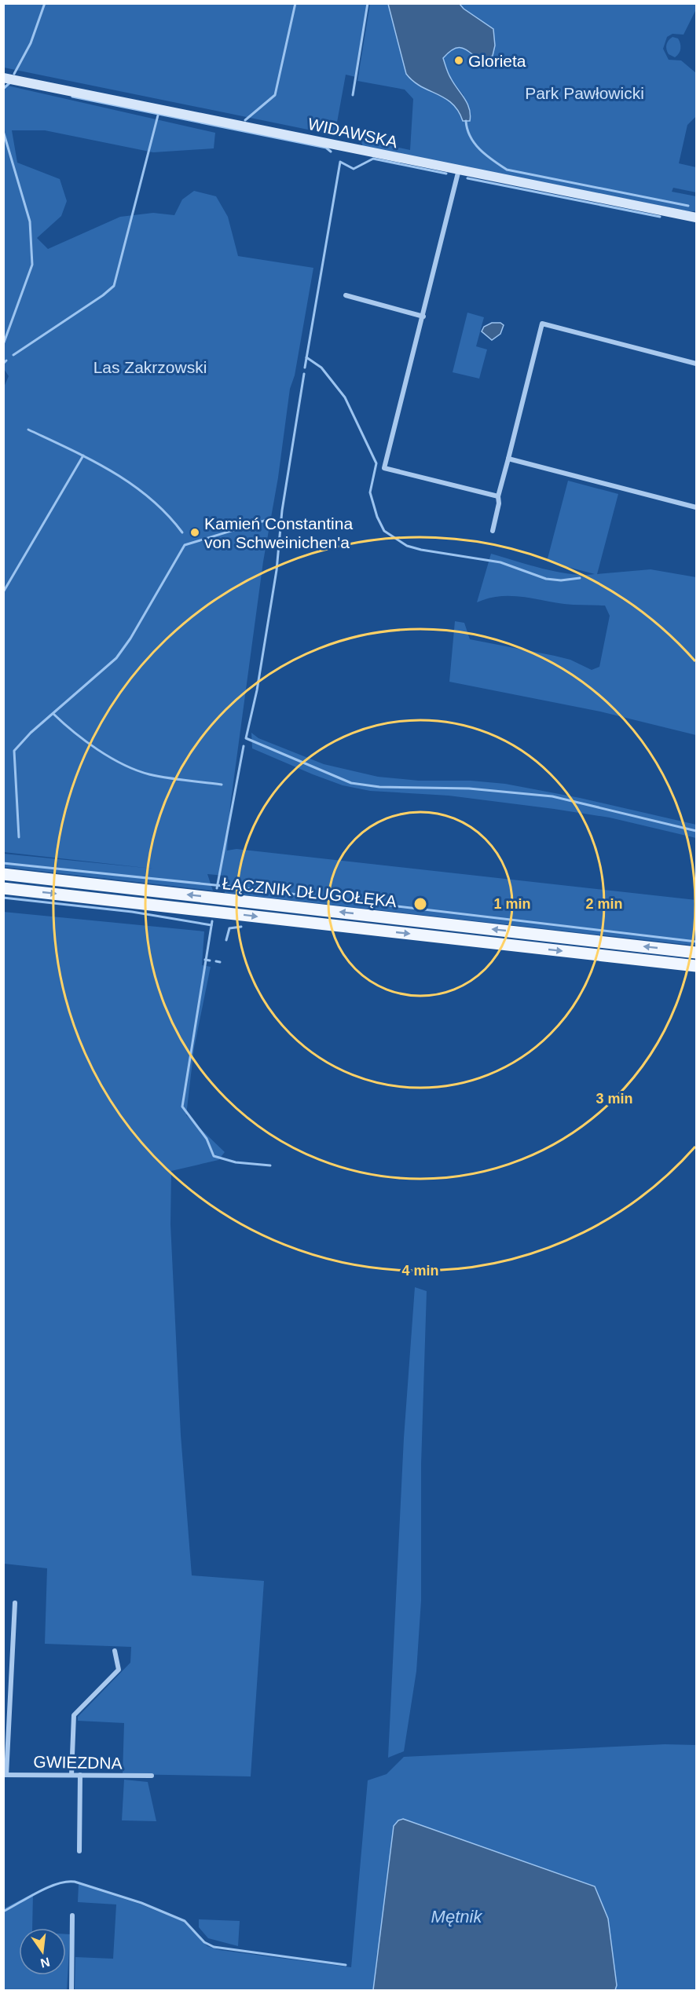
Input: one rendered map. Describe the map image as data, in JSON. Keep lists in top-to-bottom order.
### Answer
{
  "streets": {
    "main road": ["ŁĄCZNIK DŁUGOŁĘKA"],
    "street": ["WIDAWSKA", "GWIEZDNA"]
  },
  "water": ["Mętnik"],
  "parks": ["Park Pawłowicki", "Las Zakrzowski"],
  "places": ["Glorieta", "Kamień Constantina von Schweinichen'a"],
  "north": "bottom",
  "rings": [
    "1 min",
    "2 min",
    "3 min",
    "4 min"
  ]
}
